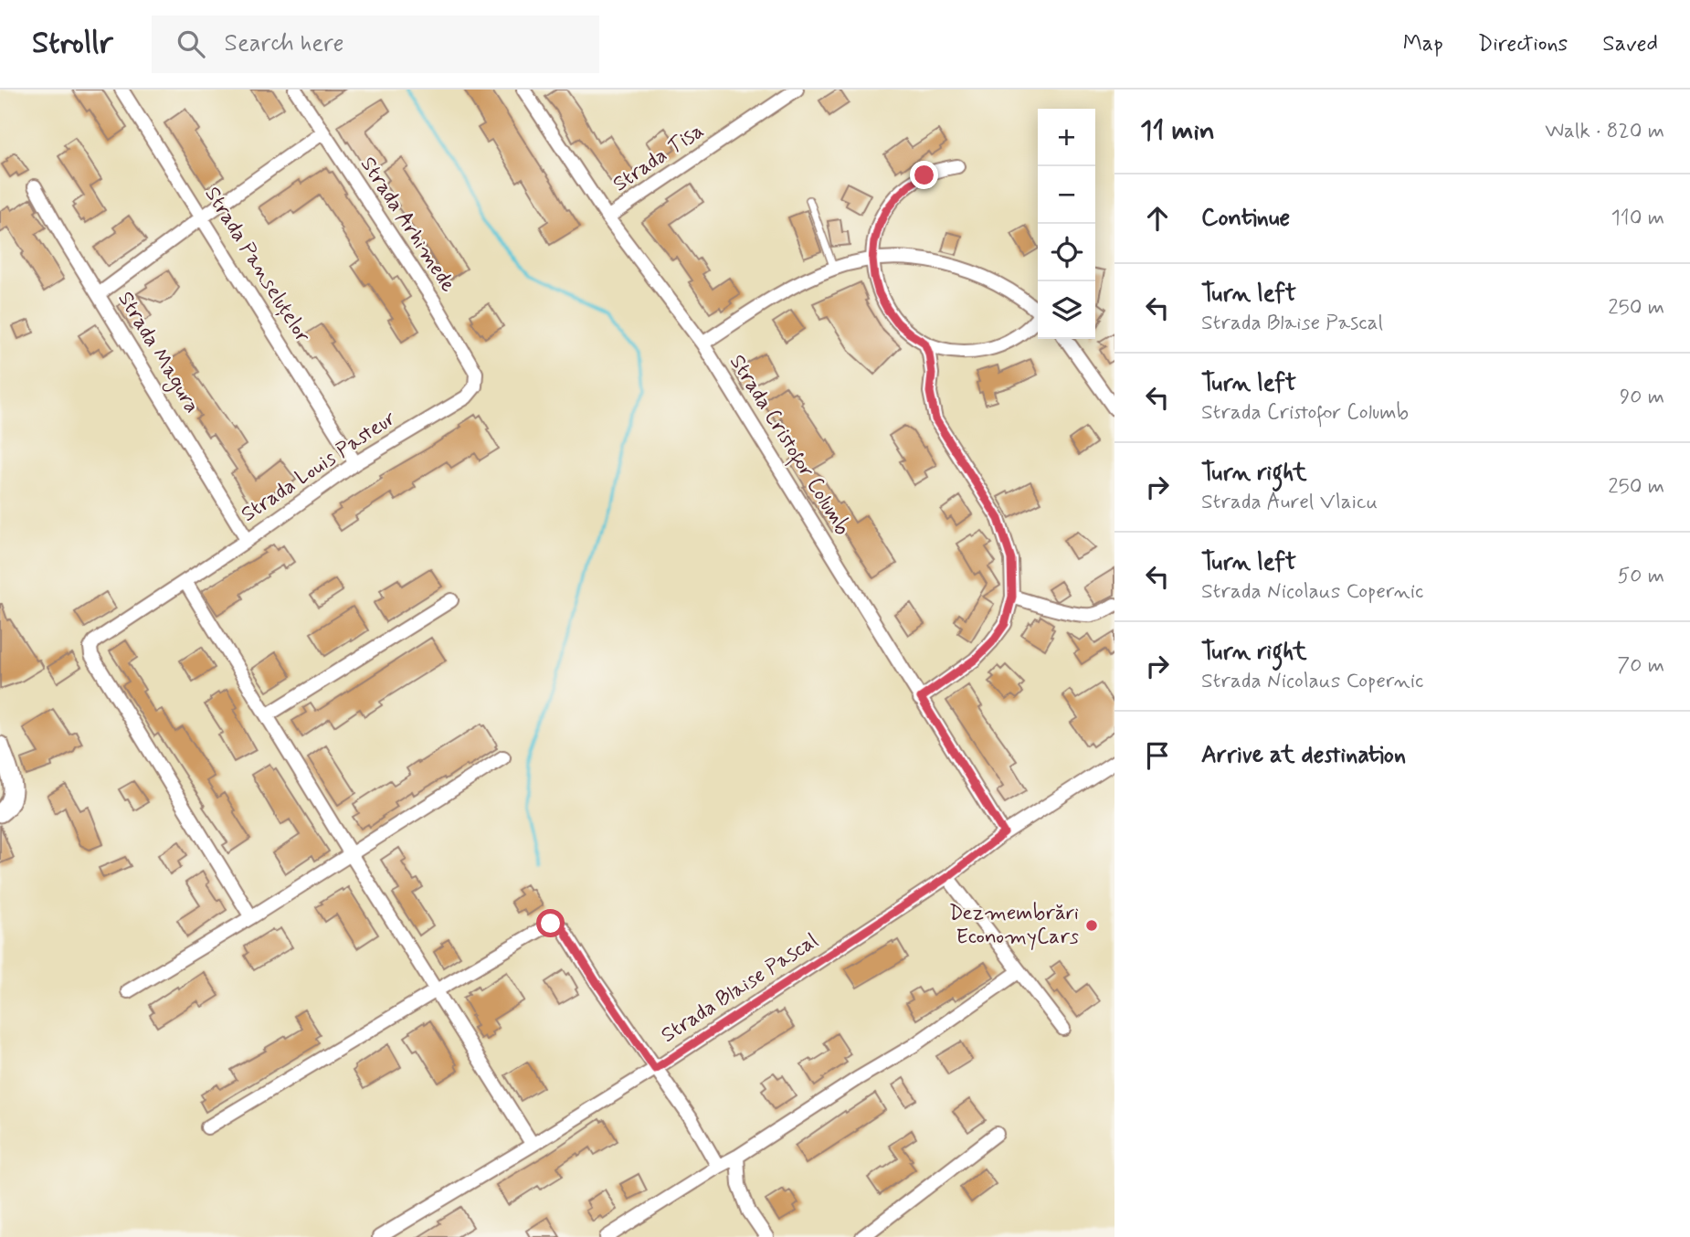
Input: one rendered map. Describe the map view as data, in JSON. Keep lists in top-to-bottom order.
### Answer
{
  "streets": {
    "street": [
      "Strada Tisa",
      "Strada Arhimede",
      "Strada Panseluțelor",
      "Strada Magura",
      "Strada Cristofor Columb",
      "Strada Louis Pasteur",
      "Strada Blaise Pascal"
    ]
  },
  "crossings": [
    ["Strada Tisa", "Strada Cristofor Columb"],
    ["Strada Arhimede", "Strada Louis Pasteur"],
    ["Strada Panseluțelor", "Strada Louis Pasteur"],
    ["Strada Magura", "Strada Louis Pasteur"],
    ["Strada Cristofor Columb", "Strada Blaise Pascal"]
  ],
  "places": ["Dezmembrări EconomyCars"],
  "page": {
    "header": "Strollr",
    "search": "Search here",
    "nav": ["Map", "Directions", "Saved"],
    "heading": ["11 min", "Walk · 820 m"],
    "map_buttons": ["+", "−"],
    "list": [
      ["Continue", "110 m"],
      ["Turn left", "Strada Blaise Pascal", "250 m"],
      ["Turn left", "Strada Cristofor Columb", "90 m"],
      ["Turn right", "Strada Aurel Vlaicu", "250 m"],
      ["Turn left", "Strada Nicolaus Copernic", "50 m"],
      ["Turn right", "Strada Nicolaus Copernic", "70 m"],
      "Arrive at destination"
    ]
  }
}
